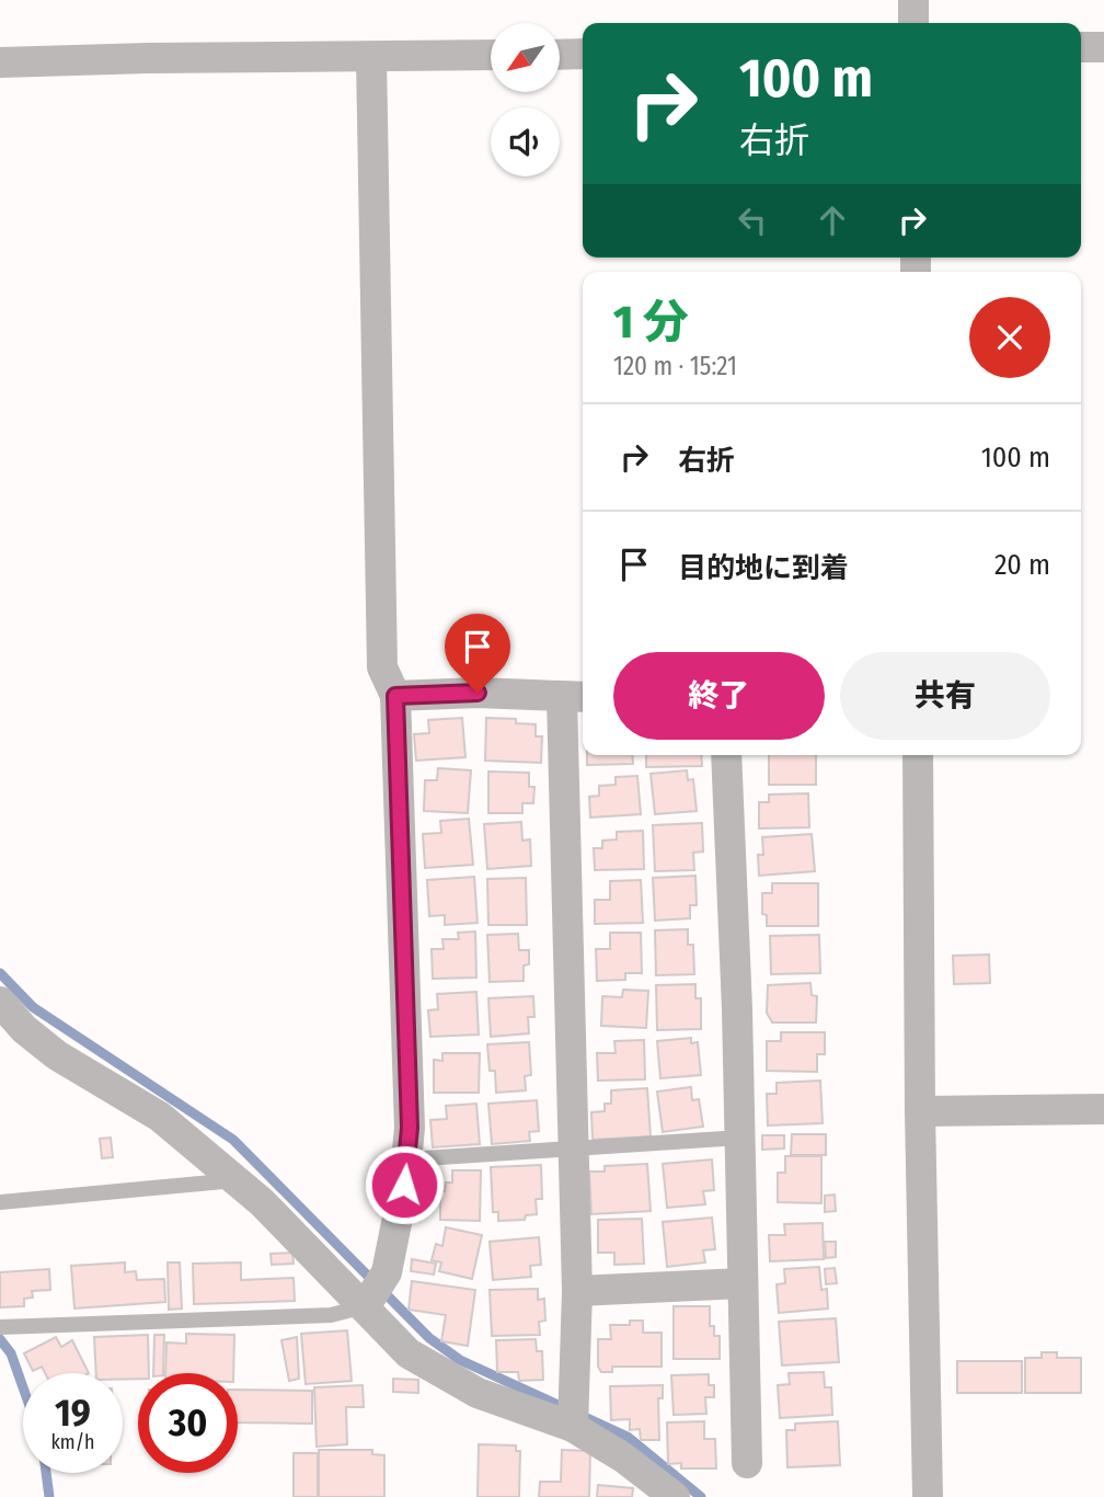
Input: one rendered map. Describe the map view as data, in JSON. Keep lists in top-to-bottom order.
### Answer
{
  "north": "bottom left",
  "page": {
    "turn": ["100 m", "右折"],
    "heading": ["1 分", "120 m · 15:21"],
    "list": [
      {
        "name": "右折",
        "value": "100 m"
      },
      {
        "name": "目的地に到着",
        "value": "20 m"
      }
    ],
    "buttons": ["終了", "共有"],
    "speed": "19 km/h",
    "limit": "30"
  }
}
